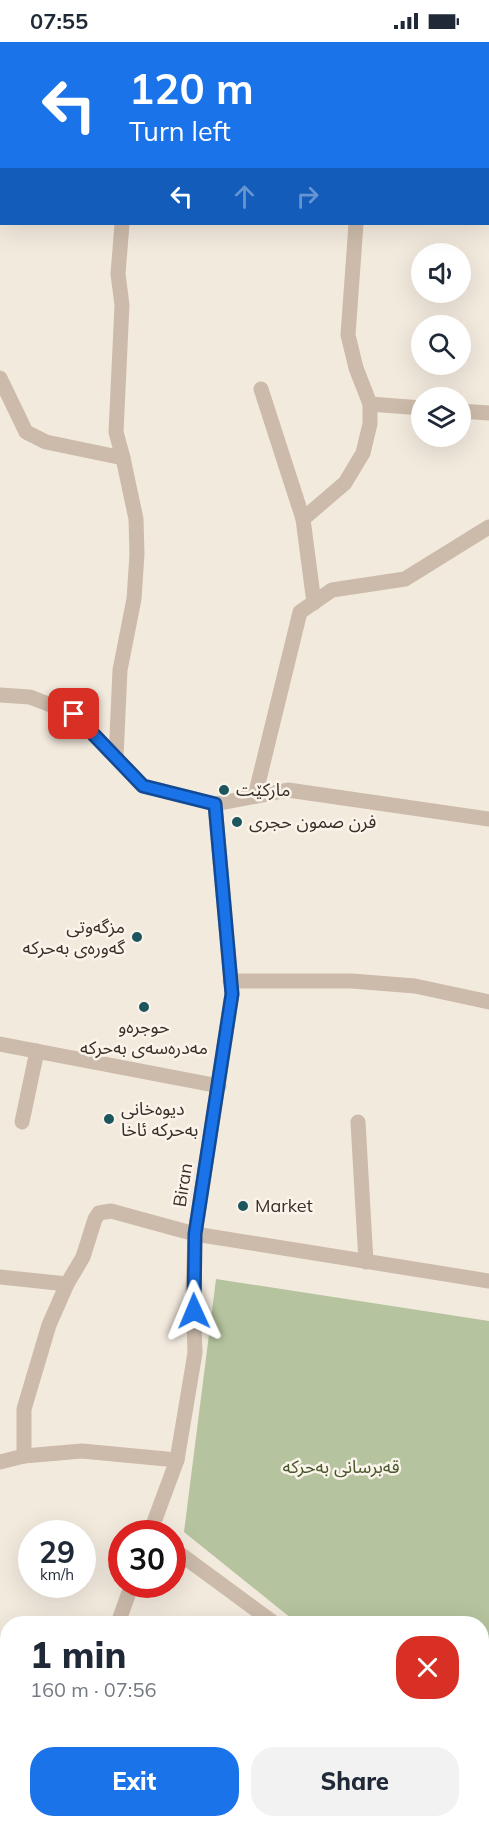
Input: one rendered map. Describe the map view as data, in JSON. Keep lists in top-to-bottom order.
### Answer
{
  "streets": {
    "street": ["Biran"]
  },
  "parks": ["قەبرسانی بەحرکە"],
  "places": [
    "مارکێت",
    "فرن صمون حجری",
    "مزگەوتی گەورەی بەحرکە",
    "حوجره‌و مه‌دره‌سه‌ی به‌حرکه",
    "دیوەخانی بەحرکە ئاخا",
    "Market"
  ],
  "page": {
    "status": "07:55",
    "turn": ["120 m", "Turn left"],
    "speed": "29 km/h",
    "limit": "30",
    "heading": ["1 min", "160 m · 07:56"],
    "buttons": ["Exit", "Share"]
  }
}
